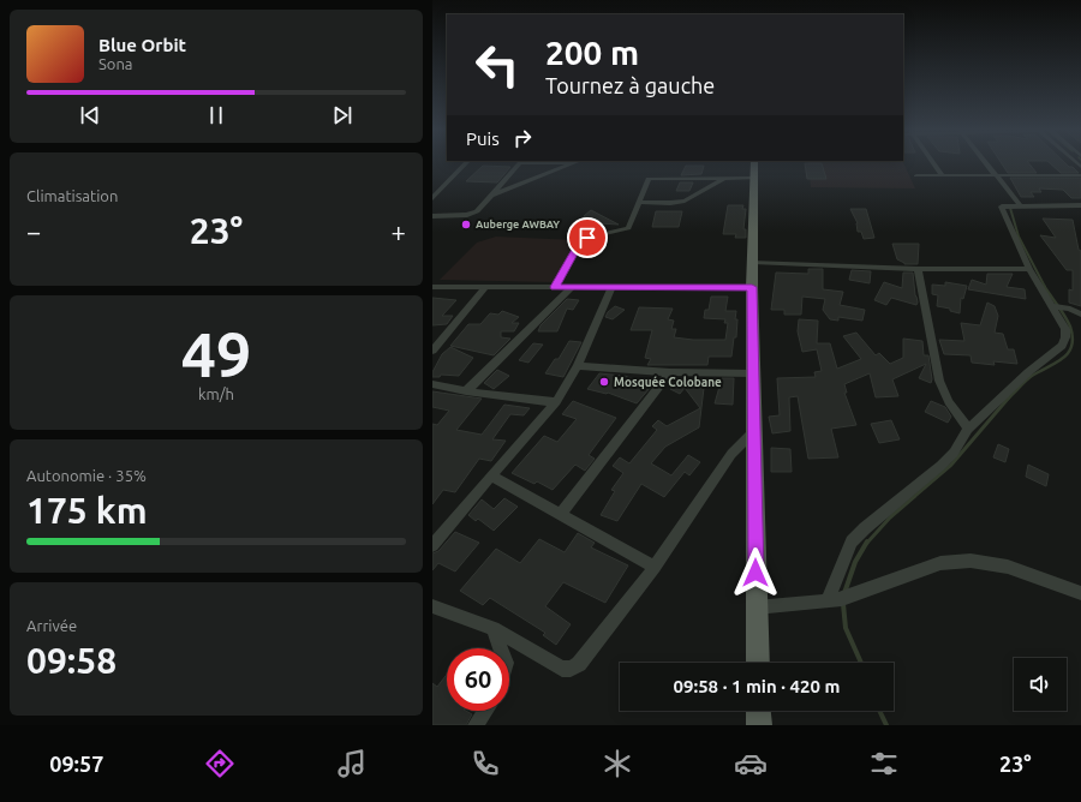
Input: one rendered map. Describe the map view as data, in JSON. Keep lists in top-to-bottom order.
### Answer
{
  "places": ["Auberge AWBAY", "Mosquée Colobane"],
  "page": {
    "turn": ["200 m", "Tournez à gauche"],
    "song": ["Blue Orbit", "Sona"],
    "then": "Puis",
    "tile": [
      "Climatisation",
      ["49", "km/h"],
      ["Autonomie · 35%", "175 km"],
      ["Arrivée", "09:58"]
    ],
    "heat": ["−", "23°", "+"],
    "limit": "60",
    "trip": "09:58 · 1 min · 420 m",
    "tabs": ["09:57", "23°"]
  }
}
